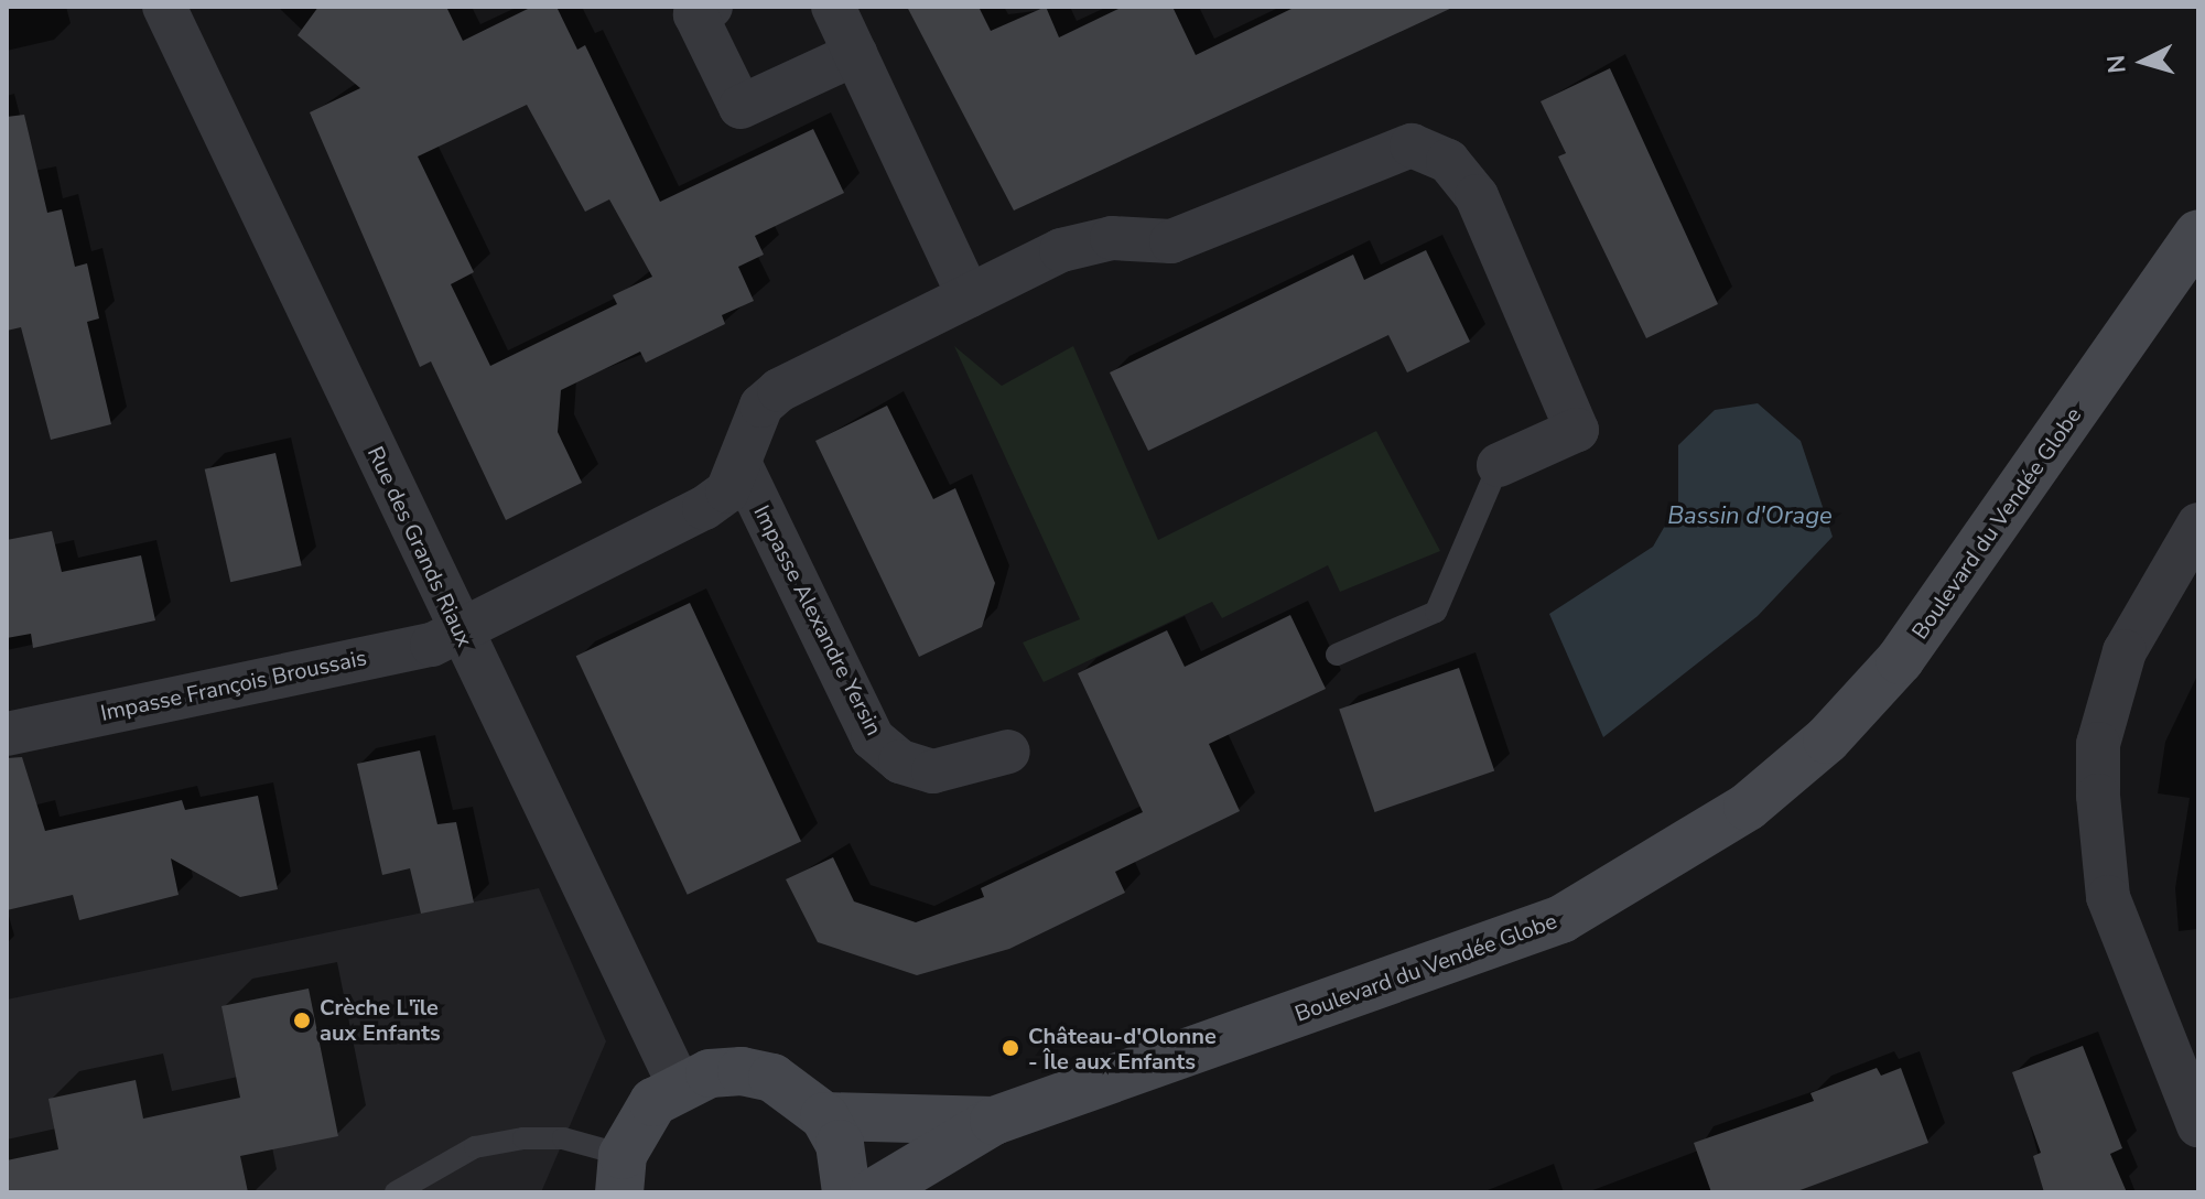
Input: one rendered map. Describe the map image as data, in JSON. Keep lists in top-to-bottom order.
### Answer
{
  "streets": {
    "main road": ["Boulevard du Vendée Globe"],
    "street": ["Rue des Grands Riaux", "Impasse Alexandre Yersin", "Impasse François Broussais"]
  },
  "crossings": [
    ["Rue des Grands Riaux", "Impasse Alexandre Yersin"],
    ["Rue des Grands Riaux", "Impasse François Broussais"],
    ["Impasse Alexandre Yersin", "Impasse François Broussais"]
  ],
  "water": ["Bassin d'Orage"],
  "places": ["Crèche L'ïle aux Enfants", "Château-d'Olonne - Île aux Enfants"],
  "north": "left"
}
